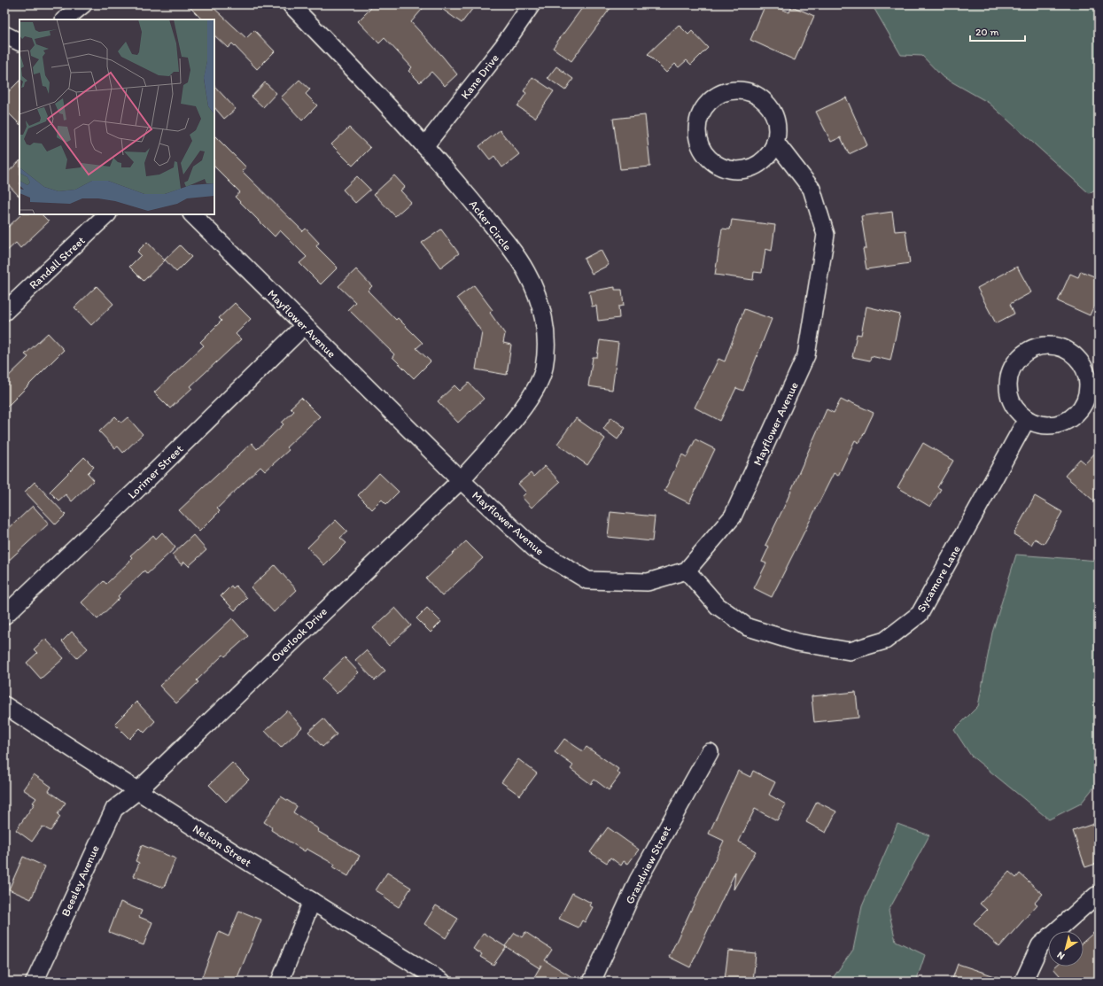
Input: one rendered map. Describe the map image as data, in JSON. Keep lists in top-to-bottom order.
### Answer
{
  "streets": {
    "street": [
      "Kane Drive",
      "Acker Circle",
      "Randall Street",
      "Mayflower Avenue",
      "Lorimer Street",
      "Sycamore Lane",
      "Overlook Drive",
      "Nelson Street",
      "Grandview Street",
      "Beesley Avenue"
    ]
  },
  "crossings": [
    ["Kane Drive", "Acker Circle"],
    ["Acker Circle", "Mayflower Avenue"],
    ["Acker Circle", "Overlook Drive"],
    ["Mayflower Avenue", "Lorimer Street"],
    ["Mayflower Avenue", "Sycamore Lane"],
    ["Mayflower Avenue", "Overlook Drive"],
    ["Overlook Drive", "Nelson Street"],
    ["Overlook Drive", "Beesley Avenue"],
    ["Nelson Street", "Beesley Avenue"]
  ],
  "scale_bar": "20 m",
  "north": "bottom left"
}
